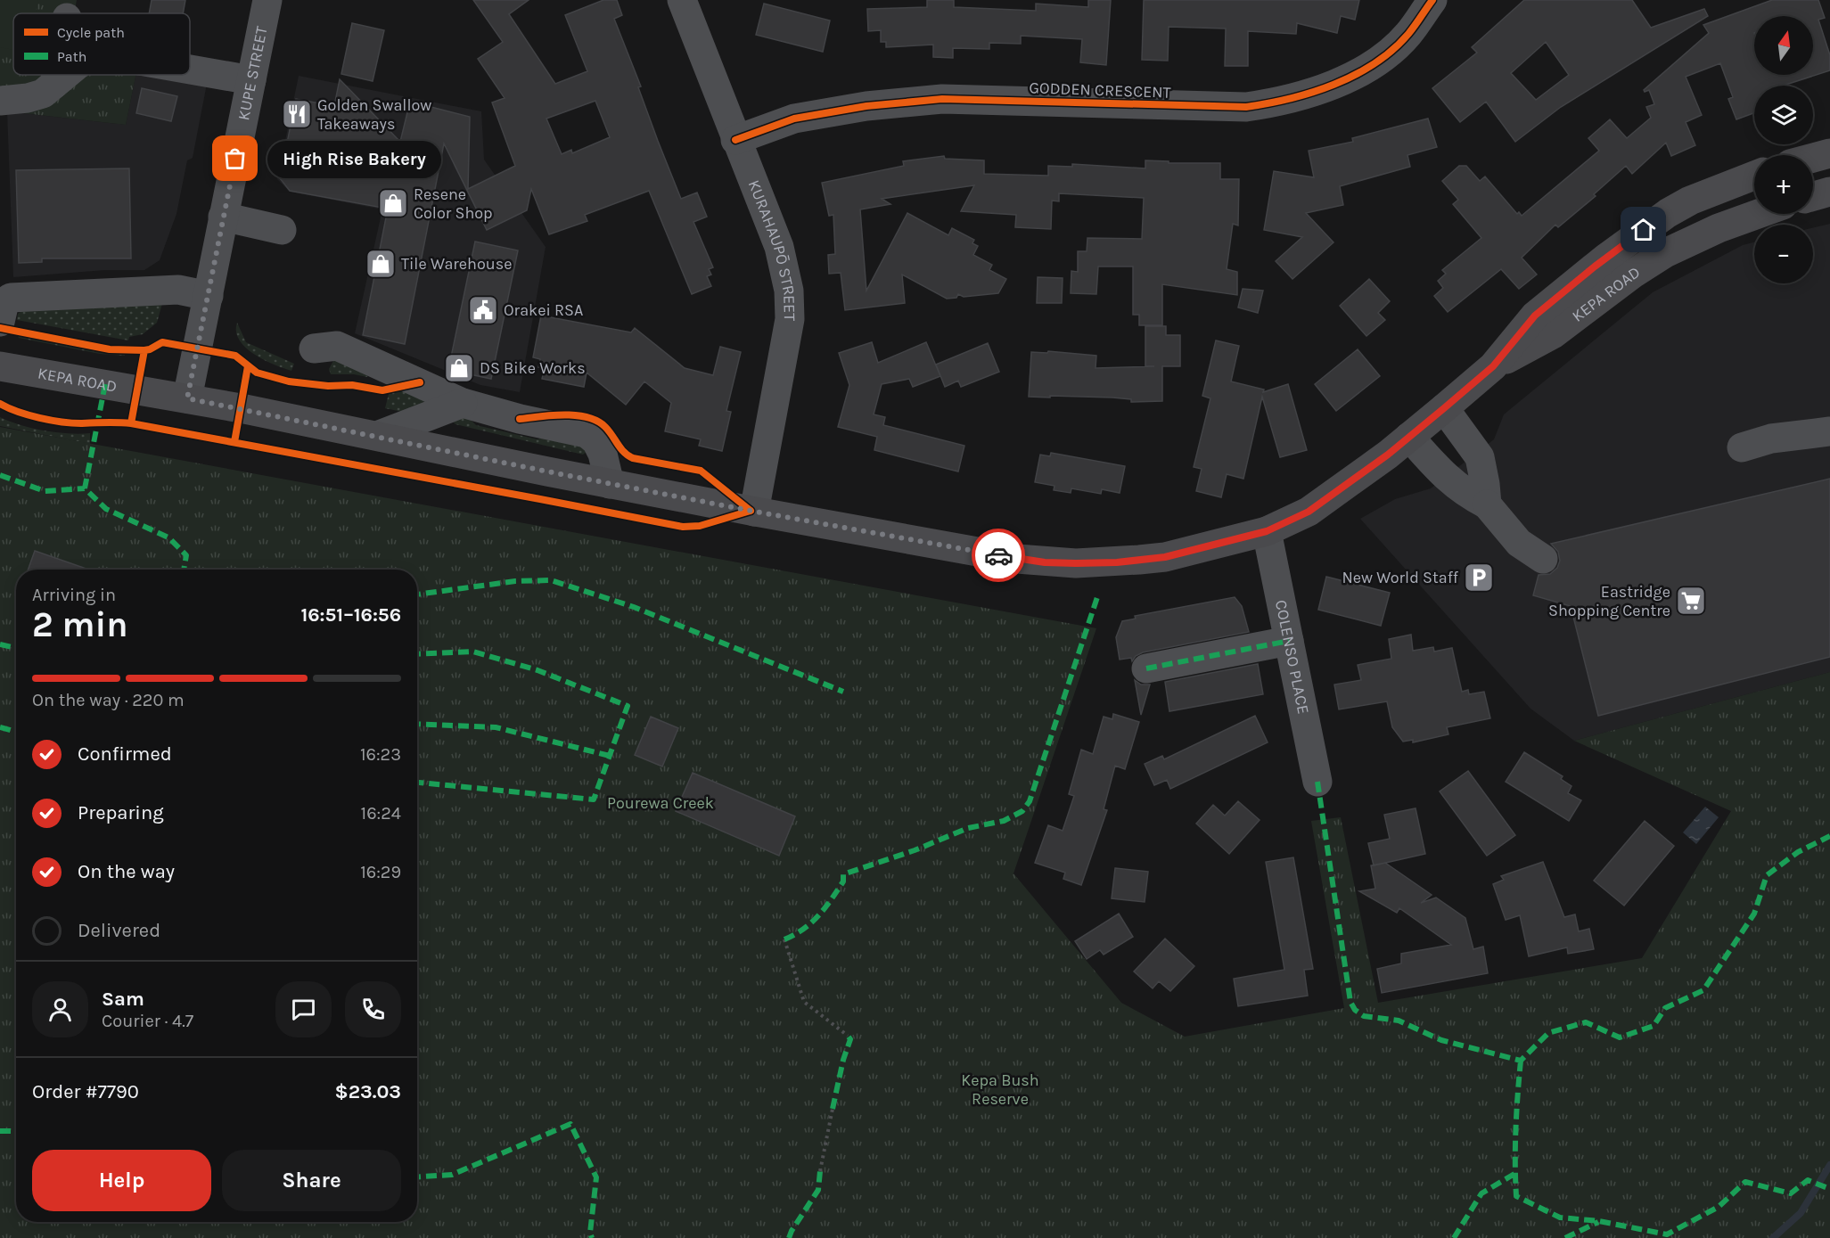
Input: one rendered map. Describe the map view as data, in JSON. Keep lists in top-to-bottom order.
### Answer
{
  "streets": {
    "main road": ["KEPA ROAD"],
    "street": [
      "KUPE STREET",
      "GODDEN CRESCENT",
      "KURAHAUPŌ STREET",
      "COLENSO PLACE"
    ]
  },
  "crossings": [
    ["KUPE STREET", "KEPA ROAD"],
    ["GODDEN CRESCENT", "KURAHAUPŌ STREET"],
    ["KURAHAUPŌ STREET", "KEPA ROAD"],
    ["KEPA ROAD", "COLENSO PLACE"]
  ],
  "parks": ["Pourewa Creek", "Kepa Bush Reserve"],
  "places": {
    "restaurant": ["Golden Swallow Takeaways"],
    "other": ["High Rise Bakery"],
    "shop": ["Resene Color Shop", "Tile Warehouse", "DS Bike Works"],
    "public building": ["Orakei RSA"],
    "parking": ["New World Staff"],
    "supermarket": ["Eastridge Shopping Centre"]
  },
  "legend": ["Cycle path", "Path"],
  "north": "top",
  "page": {
    "map_buttons": ["+", "−"],
    "bubble": "High Rise Bakery",
    "heading": ["2 min", "Arriving in", "16:51–16:56"],
    "panel": [
      "Sam",
      "Courier · 4.7",
      "Order #7790",
      "$23.03"
    ],
    "bar": "On the way · 220 m",
    "list": [
      ["Confirmed", "16:23"],
      ["Preparing", "16:24"],
      ["On the way", "16:29"],
      "Delivered"
    ],
    "buttons": ["Help", "Share"]
  }
}
